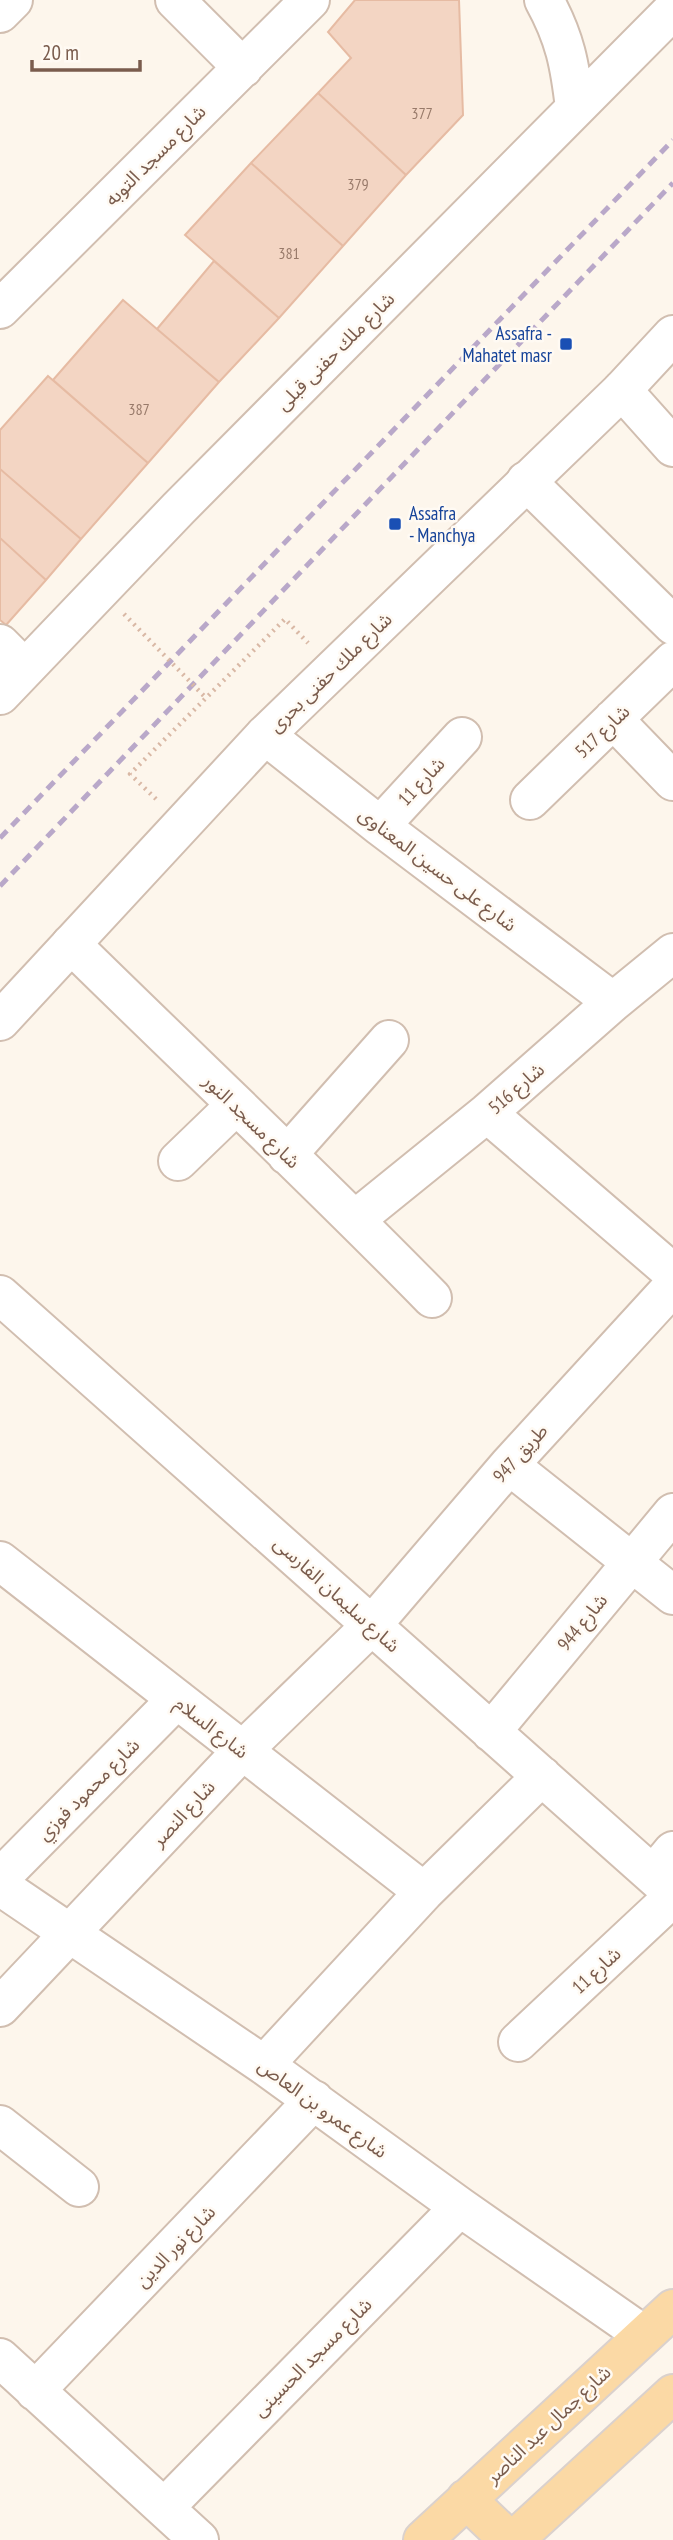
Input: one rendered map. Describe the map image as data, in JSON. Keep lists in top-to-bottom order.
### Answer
{
  "streets": {
    "main road": ["شارع جمال عبد الناصر"],
    "street": [
      "شارع مسجد التوبه",
      "شارع ملك حفنى قبلى",
      "شارع ملك حفنى بحرى",
      "شارع 517",
      "شارع 11",
      "شارع على حسين المعناوى",
      "شارع 516",
      "شارع مسجد النور",
      "طريق 947",
      "شارع سليمان الفارسى",
      "شارع 944",
      "شارع السلام",
      "شارع محمود فوزي",
      "شارع النصر",
      "شارع عمرو بن العاص",
      "شارع نور الدين",
      "شارع مسجد الحسينى"
    ]
  },
  "crossings": [
    ["شارع ملك حفنى بحرى", "شارع على حسين المعناوى"],
    ["شارع ملك حفنى بحرى", "شارع مسجد النور"],
    ["شارع 11", "شارع على حسين المعناوى"],
    ["شارع 11", "شارع سليمان الفارسى"],
    ["شارع على حسين المعناوى", "شارع 516"],
    ["شارع 516", "شارع مسجد النور"],
    ["طريق 947", "شارع سليمان الفارسى"],
    ["طريق 947", "شارع النصر"],
    ["شارع سليمان الفارسى", "شارع 944"],
    ["شارع سليمان الفارسى", "شارع النصر"],
    ["شارع السلام", "شارع محمود فوزي"],
    ["شارع السلام", "شارع النصر"],
    ["شارع النصر", "شارع عمرو بن العاص"],
    ["شارع عمرو بن العاص", "شارع نور الدين"],
    ["شارع عمرو بن العاص", "شارع مسجد الحسينى"],
    ["شارع عمرو بن العاص", "شارع جمال عبد الناصر"]
  ],
  "places": {
    "transit": ["Assafra - Mahatet masr", "Assafra - Manchya"]
  },
  "house_numbers": [
    "377",
    "379",
    "381",
    "387"
  ],
  "scale_bar": "20 m"
}
